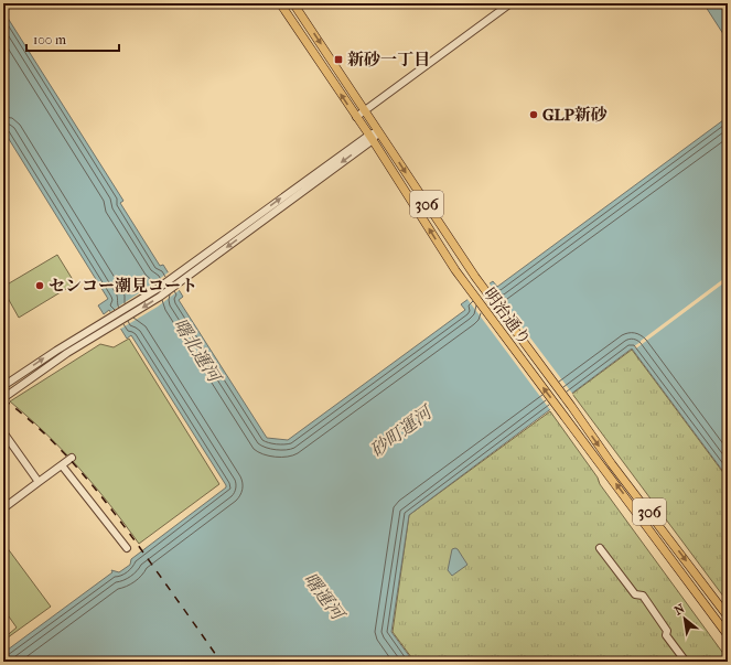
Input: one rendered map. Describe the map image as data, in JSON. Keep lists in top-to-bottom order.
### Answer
{
  "streets": {
    "main road": ["306", "明治通り"]
  },
  "water": ["曙北運河", "砂町運河", "曙運河"],
  "places": {
    "transit": ["新砂一丁目"],
    "other": ["GLP新砂", "センコー潮見コート"]
  },
  "scale_bar": "100 m",
  "north": "top left"
}
